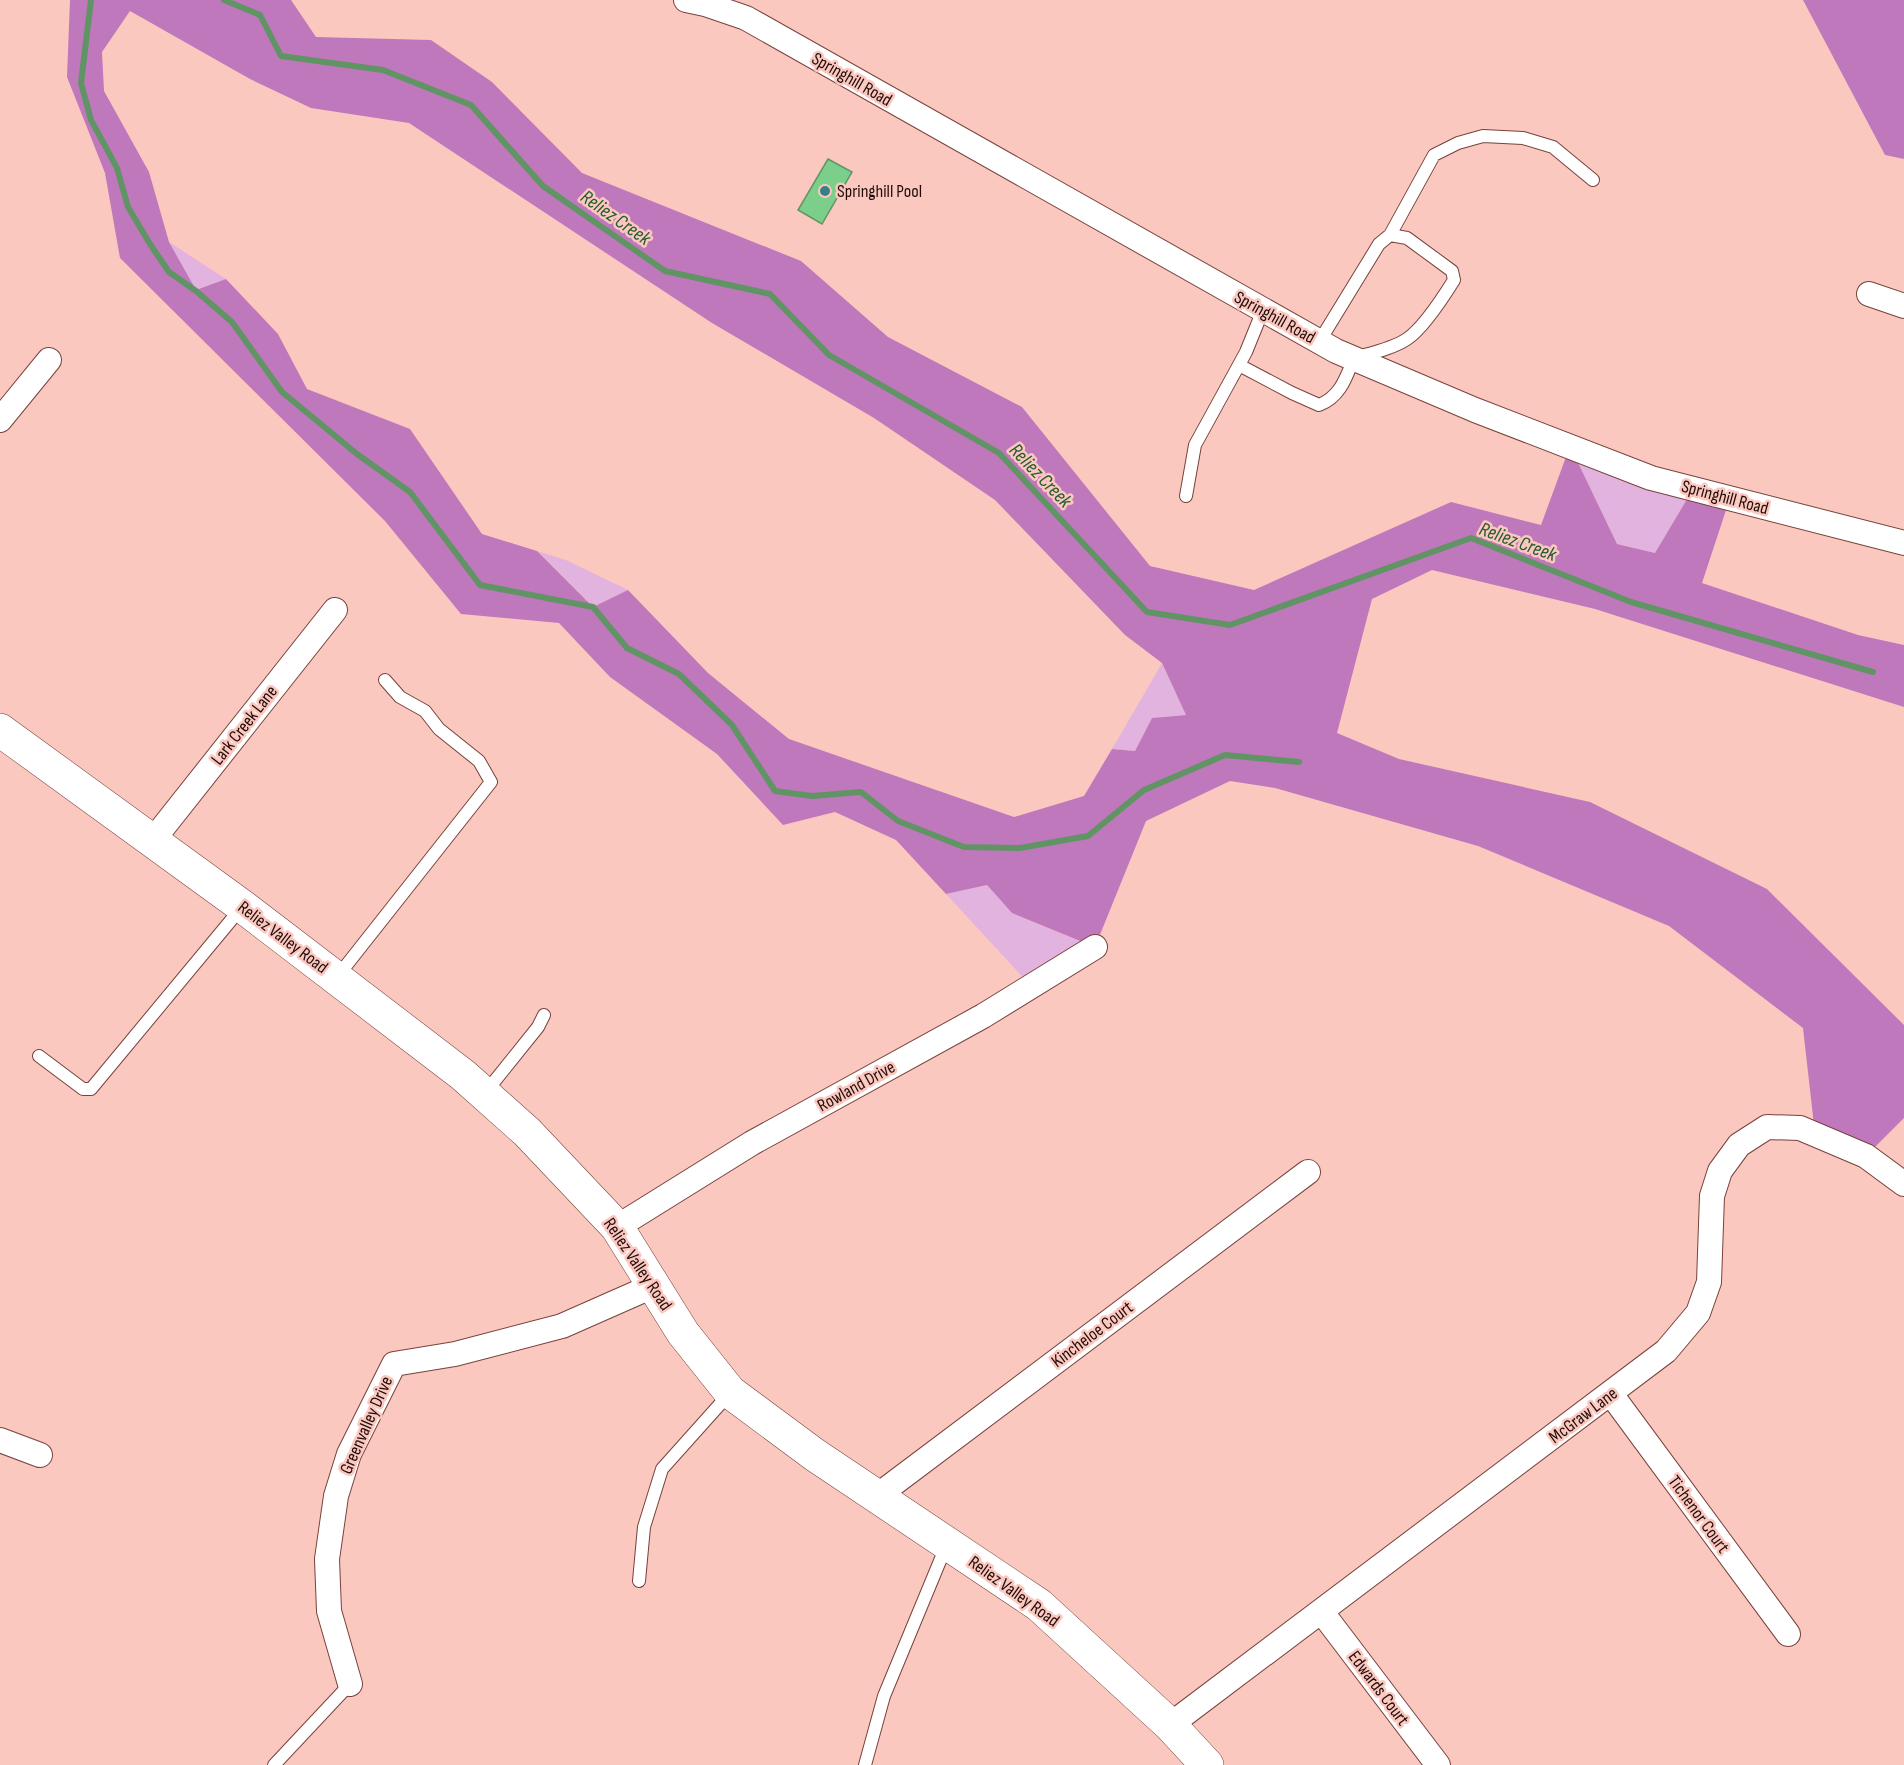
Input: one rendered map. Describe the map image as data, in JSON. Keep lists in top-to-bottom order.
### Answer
{
  "streets": {
    "main road": ["Reliez Valley Road"],
    "street": [
      "Springhill Road",
      "Lark Creek Lane",
      "Rowland Drive",
      "Kincheloe Court",
      "McGraw Lane",
      "Greenvalley Drive",
      "Tichenor Court",
      "Edwards Court"
    ]
  },
  "crossings": [
    ["Lark Creek Lane", "Reliez Valley Road"],
    ["Reliez Valley Road", "Rowland Drive"],
    ["Reliez Valley Road", "Kincheloe Court"],
    ["Reliez Valley Road", "McGraw Lane"],
    ["Reliez Valley Road", "Greenvalley Drive"],
    ["McGraw Lane", "Tichenor Court"],
    ["McGraw Lane", "Edwards Court"]
  ],
  "water": ["Reliez Creek"],
  "places": ["Springhill Pool"]
}
